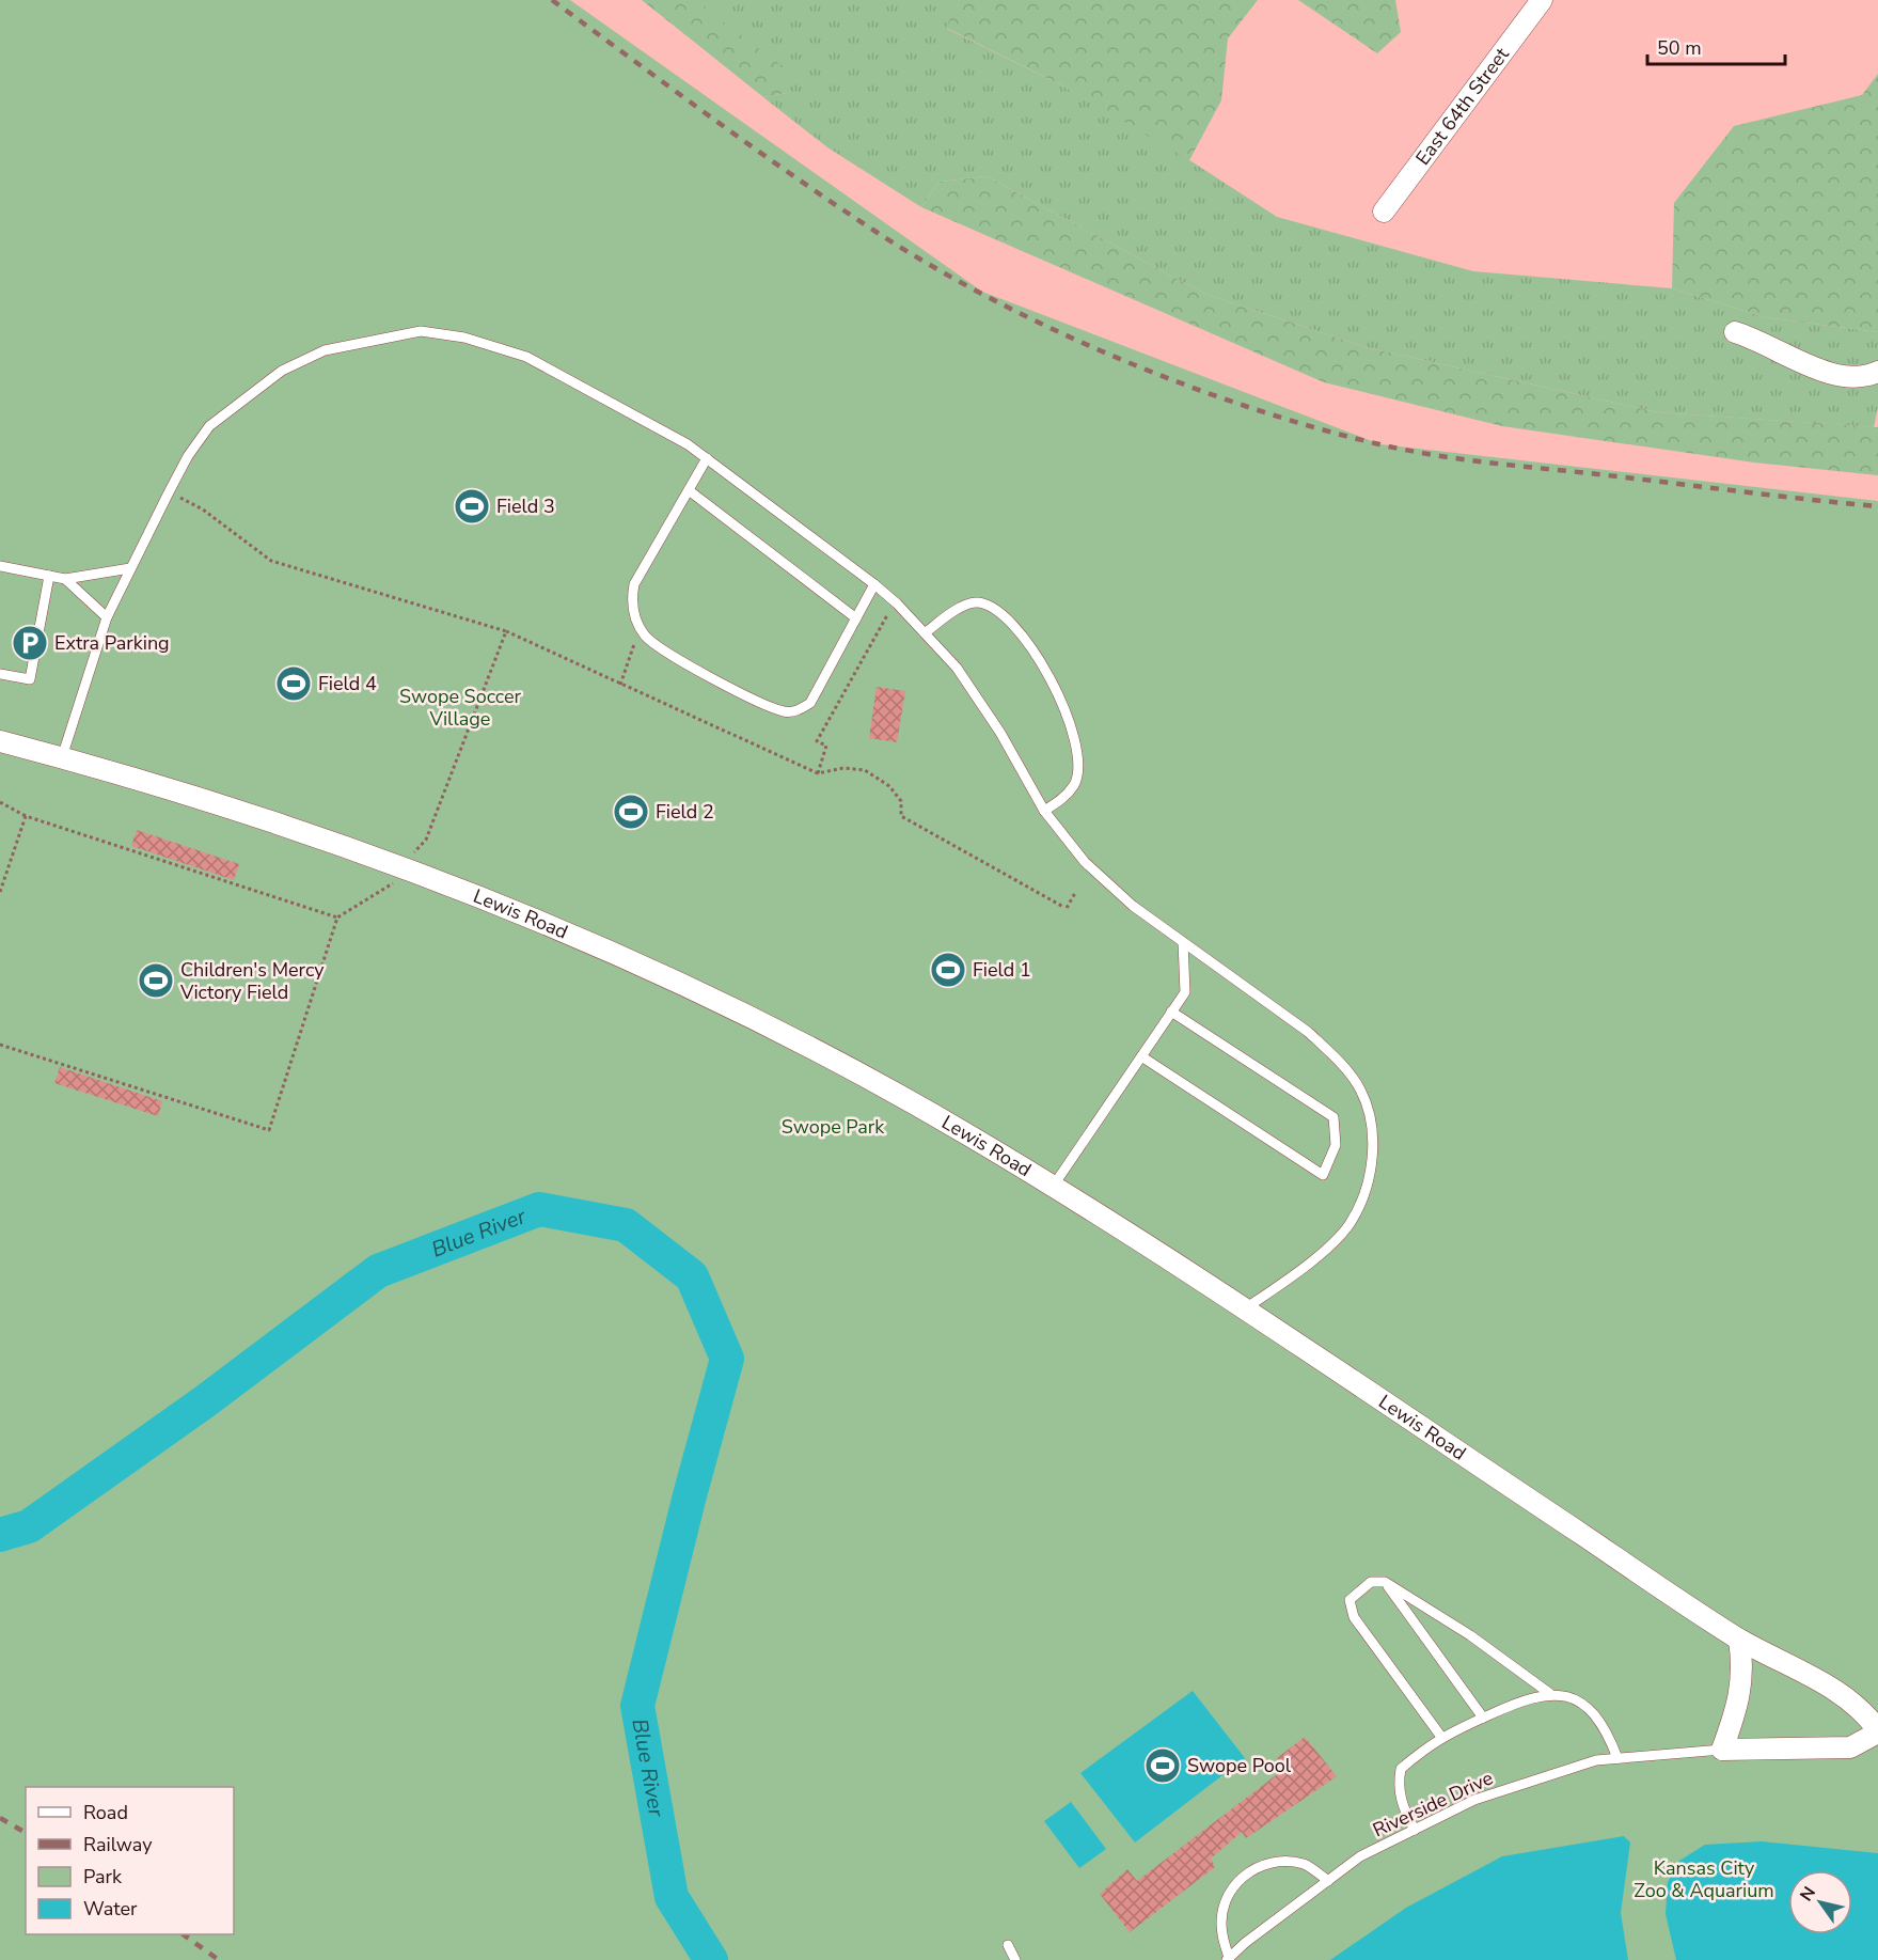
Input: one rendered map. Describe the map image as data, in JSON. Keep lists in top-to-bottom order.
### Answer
{
  "streets": {
    "street": ["East 64th Street", "Lewis Road"],
    "lane": ["Riverside Drive"]
  },
  "crossings": [
    ["Lewis Road", "Riverside Drive"]
  ],
  "water": ["Blue River"],
  "parks": ["Swope Soccer Village", "Swope Park", "Kansas City Zoo & Aquarium"],
  "places": {
    "sports": [
      "Field 3",
      "Field 4",
      "Field 2",
      "Field 1",
      "Children's Mercy Victory Field",
      "Swope Pool"
    ],
    "parking": ["Extra Parking"]
  },
  "legend": [
    "Road",
    "Railway",
    "Park",
    "Water"
  ],
  "scale_bar": "50 m",
  "north": "top left"
}
